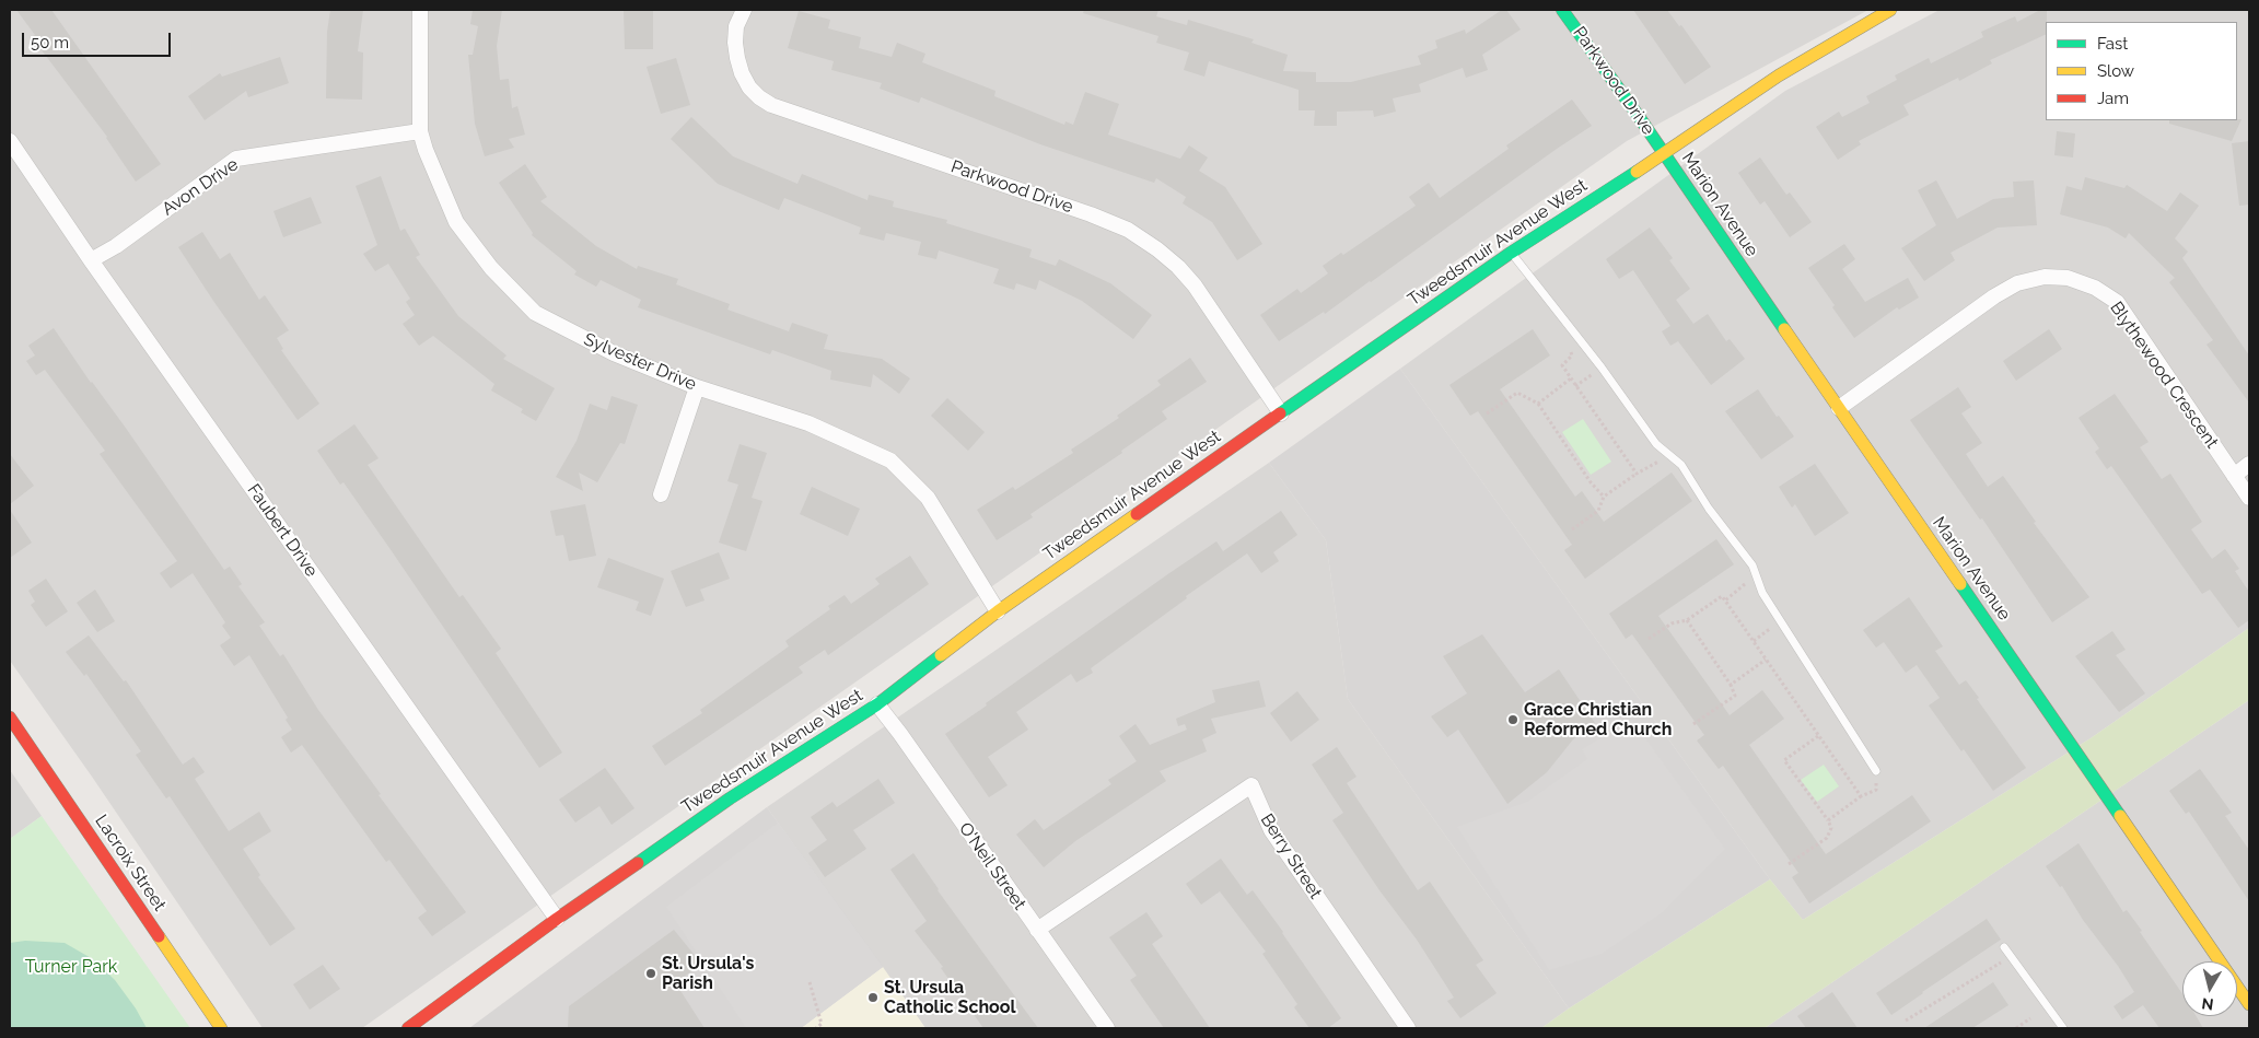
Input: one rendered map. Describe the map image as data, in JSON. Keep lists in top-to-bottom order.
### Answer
{
  "streets": {
    "street": [
      "Parkwood Drive",
      "Avon Drive",
      "Marion Avenue",
      "Tweedsmuir Avenue West",
      "Sylvester Drive",
      "Blythewood Crescent",
      "Faubert Drive",
      "Berry Street",
      "Lacroix Street",
      "O'Neil Street"
    ]
  },
  "crossings": [
    ["Parkwood Drive", "Marion Avenue"],
    ["Parkwood Drive", "Tweedsmuir Avenue West"],
    ["Avon Drive", "Sylvester Drive"],
    ["Avon Drive", "Faubert Drive"],
    ["Marion Avenue", "Tweedsmuir Avenue West"],
    ["Marion Avenue", "Blythewood Crescent"],
    ["Tweedsmuir Avenue West", "Sylvester Drive"],
    ["Tweedsmuir Avenue West", "Faubert Drive"],
    ["Tweedsmuir Avenue West", "O'Neil Street"],
    ["Berry Street", "O'Neil Street"]
  ],
  "parks": ["Turner Park"],
  "places": ["Grace Christian Reformed Church", "St. Ursula's Parish", "St. Ursula Catholic School"],
  "legend": ["Fast", "Slow", "Jam"],
  "scale_bar": "50 m",
  "north": "bottom"
}
